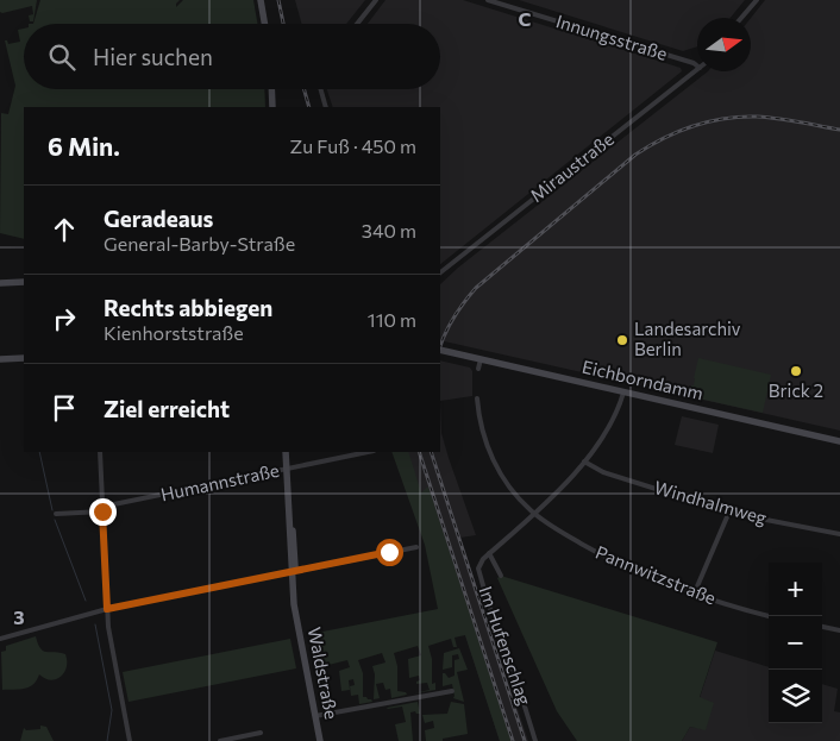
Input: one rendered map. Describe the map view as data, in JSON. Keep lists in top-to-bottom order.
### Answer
{
  "streets": {
    "main road": ["Eichborndamm", "Waldstraße"],
    "street": [
      "Innungsstraße",
      "Miraustraße",
      "Humannstraße",
      "Windhalmweg",
      "Pannwitzstraße",
      "Im Hufenschlag"
    ]
  },
  "crossings": [
    ["Humannstraße", "Waldstraße"]
  ],
  "places": ["Landesarchiv Berlin", "Brick 2"],
  "north": "right",
  "page": {
    "search": "Hier suchen",
    "heading": ["6 Min.", "Zu Fuß · 450 m"],
    "list": [
      ["Geradeaus", "General-Barby-Straße", "340 m"],
      ["Rechts abbiegen", "Kienhorststraße", "110 m"],
      "Ziel erreicht"
    ],
    "map_buttons": ["+", "−"]
  },
  "grid": {
    "columns": ["C"],
    "rows": ["3"]
  }
}
